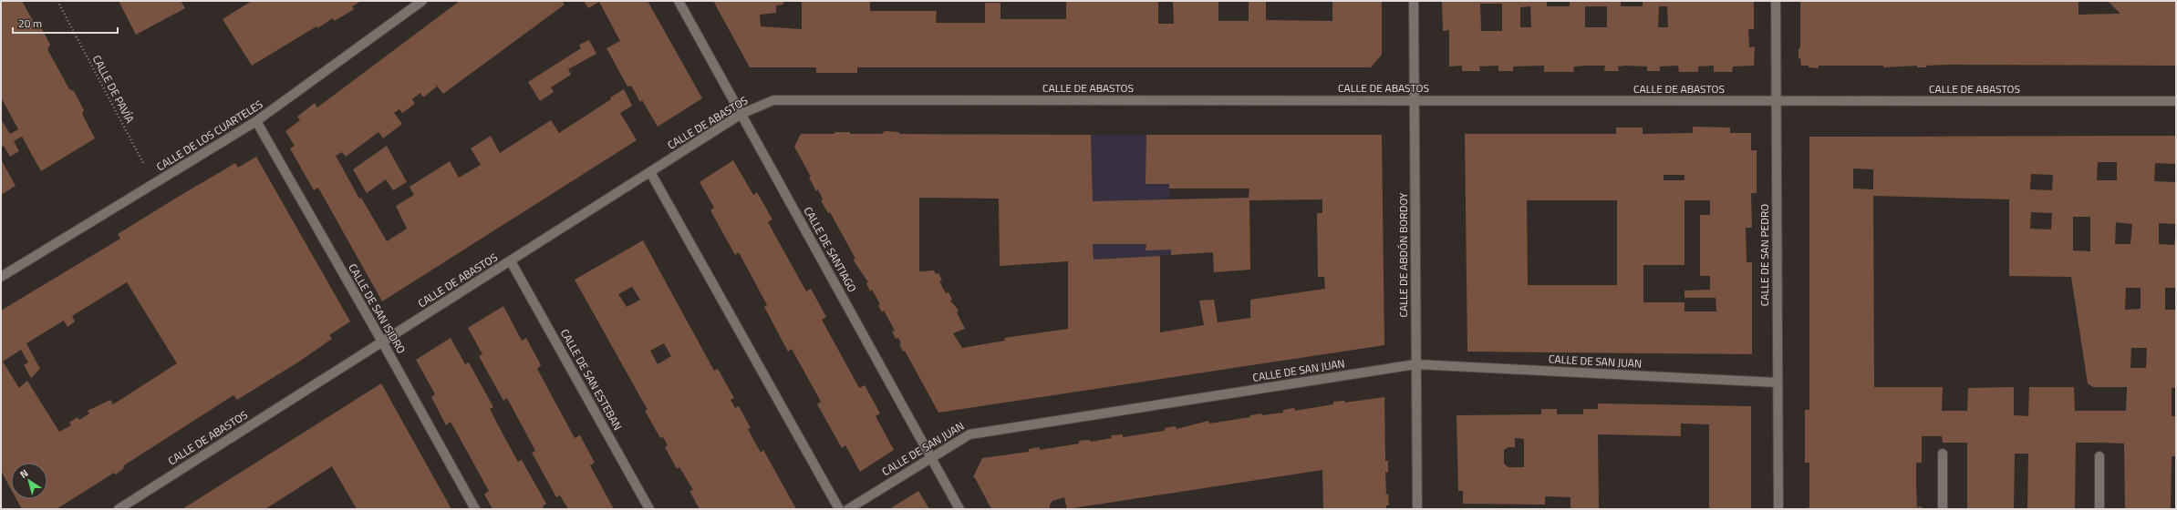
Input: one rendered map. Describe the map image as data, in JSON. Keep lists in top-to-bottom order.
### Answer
{
  "streets": {
    "street": [
      "CALLE DE ABASTOS",
      "CALLE DE LOS CUARTELES",
      "CALLE DE SANTIAGO",
      "CALLE DE ABDÓN BORDOY",
      "CALLE DE SAN PEDRO",
      "CALLE DE SAN ISIDRO",
      "CALLE DE SAN JUAN",
      "CALLE DE SAN ESTEBAN"
    ],
    "path": ["CALLE DE PAVÍA"]
  },
  "crossings": [
    ["CALLE DE ABASTOS", "CALLE DE SANTIAGO"],
    ["CALLE DE ABASTOS", "CALLE DE ABDÓN BORDOY"],
    ["CALLE DE ABASTOS", "CALLE DE SAN PEDRO"],
    ["CALLE DE ABASTOS", "CALLE DE SAN ISIDRO"],
    ["CALLE DE ABASTOS", "CALLE DE SAN ESTEBAN"],
    ["CALLE DE PAVÍA", "CALLE DE LOS CUARTELES"],
    ["CALLE DE LOS CUARTELES", "CALLE DE SAN ISIDRO"],
    ["CALLE DE SANTIAGO", "CALLE DE SAN JUAN"],
    ["CALLE DE ABDÓN BORDOY", "CALLE DE SAN JUAN"],
    ["CALLE DE SAN PEDRO", "CALLE DE SAN JUAN"]
  ],
  "scale_bar": "20 m",
  "north": "top left"
}
